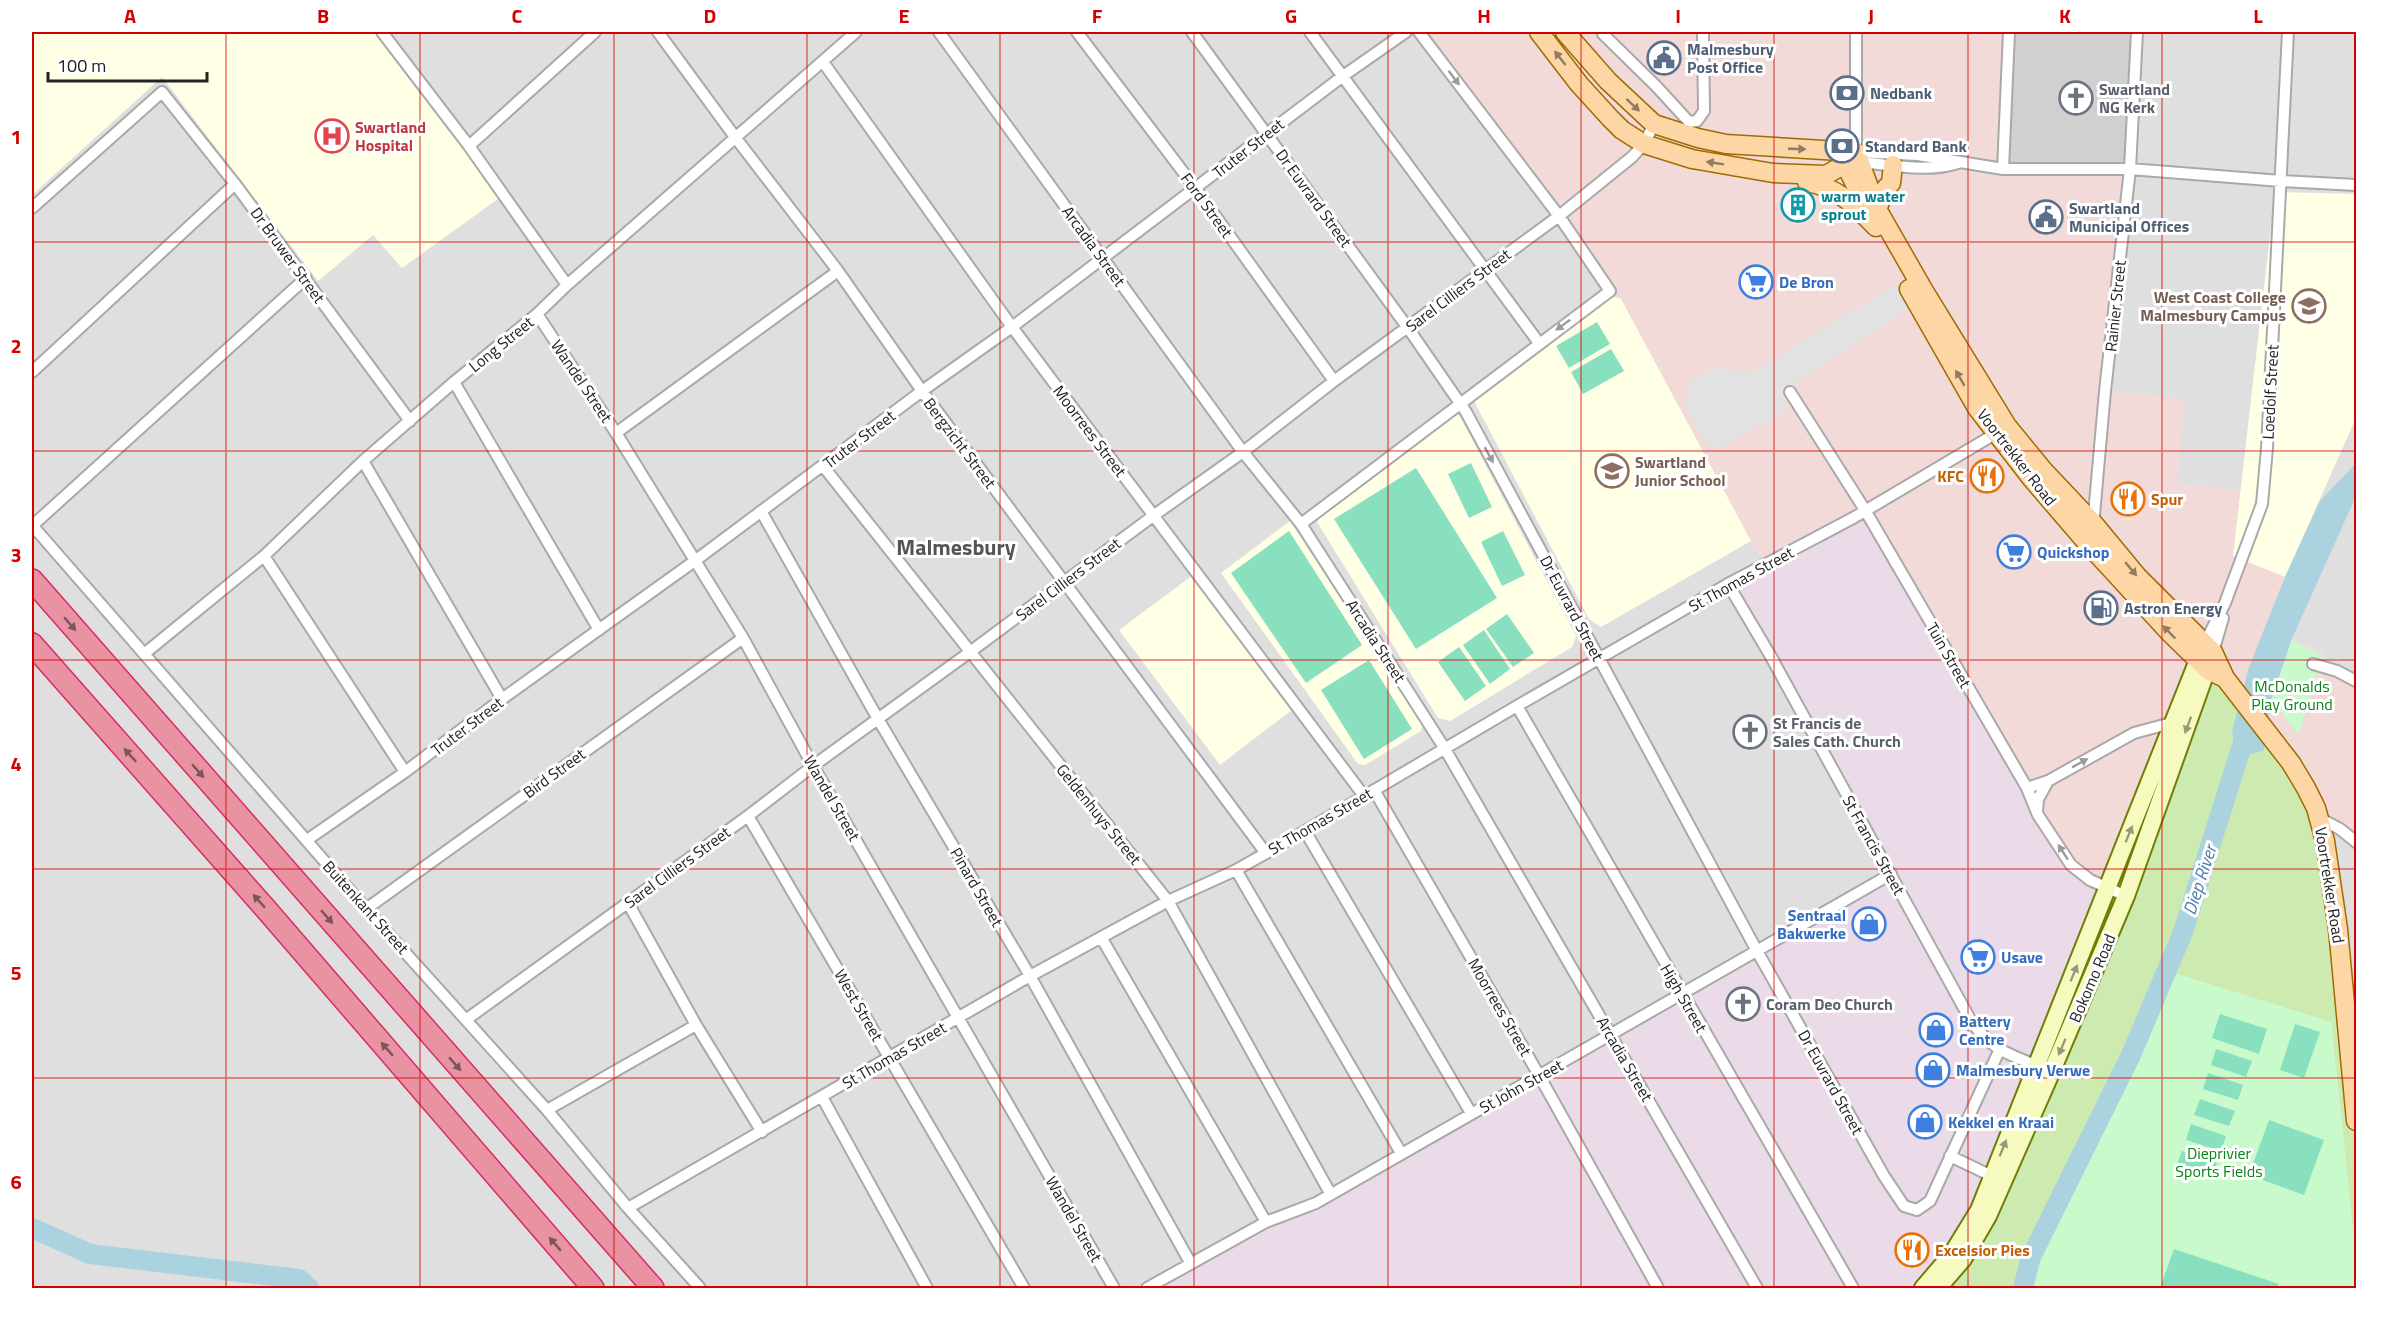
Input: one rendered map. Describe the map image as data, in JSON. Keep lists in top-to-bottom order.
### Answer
{
  "streets": {
    "main road": ["Voortrekker Road", "Bokomo Road"],
    "street": [
      "Truter Street",
      "Dr Euvrard Street",
      "Ford Street",
      "Arcadia Street",
      "Dr Bruwer Street",
      "Sarel Cilliers Street",
      "Rainier Street",
      "Long Street",
      "Wandel Street",
      "Loedolf Street",
      "Moorrees Street",
      "Bergzicht Street",
      "St Thomas Street",
      "Tuin Street",
      "Bird Street",
      "Geldenhuys Street",
      "St Francis Street",
      "Pinard Street",
      "Buitenkant Street",
      "High Street",
      "West Street",
      "St John Street"
    ]
  },
  "crossings": [
    ["Truter Street", "Dr Euvrard Street"],
    ["Truter Street", "Ford Street"],
    ["Truter Street", "Arcadia Street"],
    ["Truter Street", "Wandel Street"],
    ["Truter Street", "Moorrees Street"],
    ["Truter Street", "Bergzicht Street"],
    ["Truter Street", "Geldenhuys Street"],
    ["Truter Street", "Pinard Street"],
    ["Truter Street", "Buitenkant Street"],
    ["Dr Euvrard Street", "Sarel Cilliers Street"],
    ["Dr Euvrard Street", "St Thomas Street"],
    ["Dr Euvrard Street", "St John Street"],
    ["Ford Street", "Sarel Cilliers Street"],
    ["Arcadia Street", "Sarel Cilliers Street"],
    ["Arcadia Street", "St Thomas Street"],
    ["Arcadia Street", "St John Street"],
    ["Dr Bruwer Street", "Long Street"],
    ["Sarel Cilliers Street", "Wandel Street"],
    ["Sarel Cilliers Street", "Moorrees Street"],
    ["Sarel Cilliers Street", "Bergzicht Street"],
    ["Sarel Cilliers Street", "Geldenhuys Street"],
    ["Sarel Cilliers Street", "Pinard Street"],
    ["Sarel Cilliers Street", "Buitenkant Street"],
    ["Sarel Cilliers Street", "West Street"],
    ["Rainier Street", "Voortrekker Road"],
    ["Long Street", "Wandel Street"],
    ["Long Street", "Moorrees Street"],
    ["Long Street", "Bergzicht Street"],
    ["Long Street", "Buitenkant Street"],
    ["Wandel Street", "St Thomas Street"],
    ["Wandel Street", "Bird Street"],
    ["Loedolf Street", "Voortrekker Road"],
    ["Loedolf Street", "Bokomo Road"],
    ["Moorrees Street", "St Thomas Street"],
    ["Moorrees Street", "St John Street"],
    ["Bergzicht Street", "St Thomas Street"],
    ["Voortrekker Road", "St Thomas Street"],
    ["Voortrekker Road", "Bokomo Road"],
    ["St Thomas Street", "Tuin Street"],
    ["St Thomas Street", "Geldenhuys Street"],
    ["St Thomas Street", "St Francis Street"],
    ["St Thomas Street", "Pinard Street"],
    ["St Thomas Street", "Buitenkant Street"],
    ["St Thomas Street", "High Street"],
    ["St Thomas Street", "West Street"],
    ["Tuin Street", "Bokomo Road"],
    ["Bird Street", "Buitenkant Street"],
    ["Geldenhuys Street", "St John Street"],
    ["St Francis Street", "Bokomo Road"],
    ["St Francis Street", "St John Street"],
    ["Pinard Street", "St John Street"],
    ["High Street", "St John Street"]
  ],
  "districts": ["Malmesbury"],
  "water": ["Diep River"],
  "parks": ["McDonalds Play Ground", "Dieprivier Sports Fields"],
  "places": {
    "public building": ["Malmesbury Post Office", "Swartland Municipal Offices"],
    "bank": ["Nedbank", "Standard Bank"],
    "church": ["Swartland NG Kerk", "St Francis de Sales Cath. Church", "Coram Deo Church"],
    "hospital": ["Swartland Hospital"],
    "building": ["warm water sprout"],
    "supermarket": ["De Bron", "Quickshop", "Usave"],
    "school or university": ["West Coast College Malmesbury Campus", "Swartland Junior School"],
    "restaurant": ["KFC", "Spur", "Excelsior Pies"],
    "fuel station": ["Astron Energy"],
    "shop": [
      "Sentraal Bakwerke",
      "Battery Centre",
      "Malmesbury Verwe",
      "Kekkel en Kraai"
    ]
  },
  "scale_bar": "100 m",
  "grid": {
    "columns": [
      "A",
      "B",
      "C",
      "D",
      "E",
      "F",
      "G",
      "H",
      "I",
      "J",
      "K",
      "L"
    ],
    "rows": [
      "1",
      "2",
      "3",
      "4",
      "5",
      "6"
    ]
  }
}
